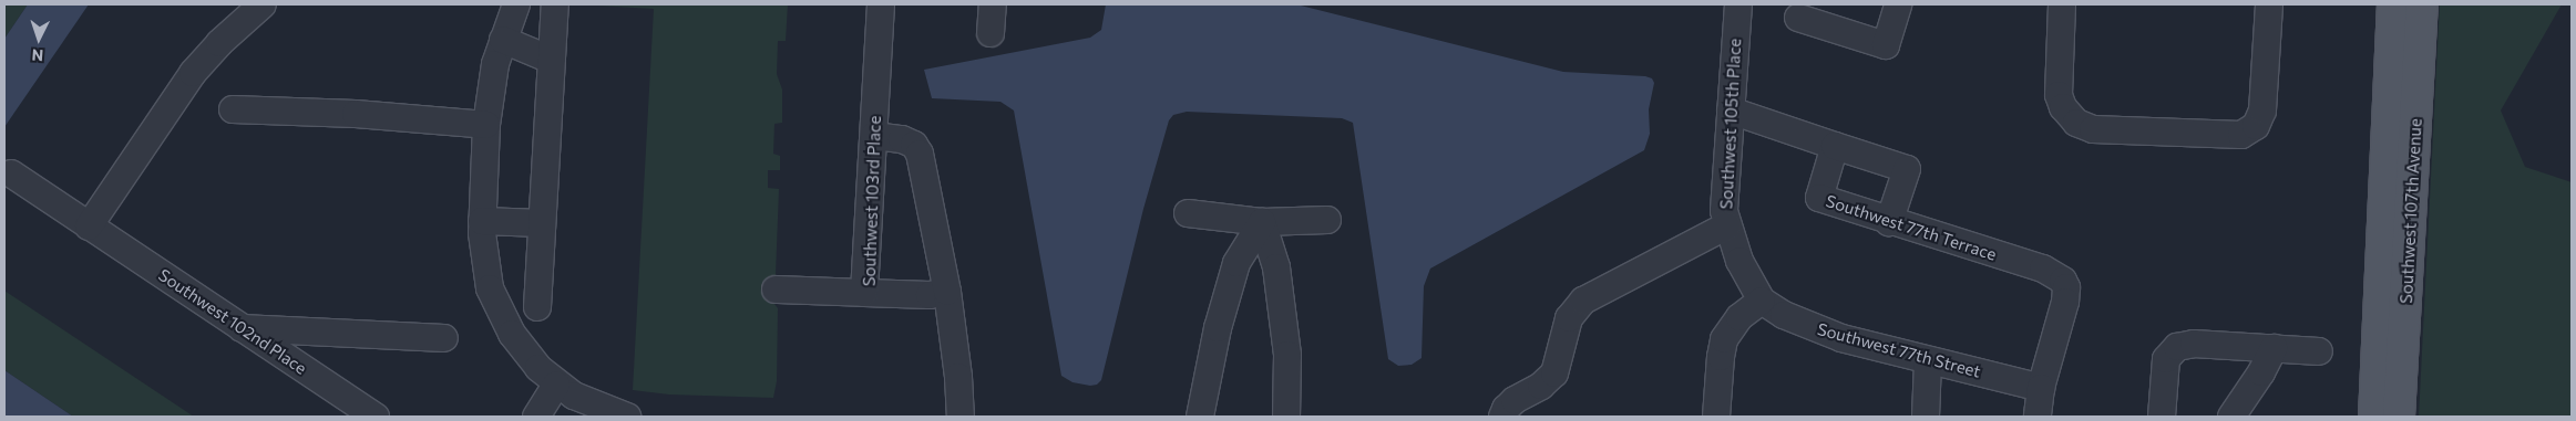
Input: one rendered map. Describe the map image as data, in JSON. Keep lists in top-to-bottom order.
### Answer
{
  "streets": {
    "main road": ["Southwest 107th Avenue"],
    "street": [
      "Southwest 105th Place",
      "Southwest 103rd Place",
      "Southwest 77th Terrace",
      "Southwest 102nd Place",
      "Southwest 77th Street"
    ]
  },
  "crossings": [
    ["Southwest 105th Place", "Southwest 77th Street"],
    ["Southwest 77th Terrace", "Southwest 77th Street"]
  ],
  "north": "bottom"
}
